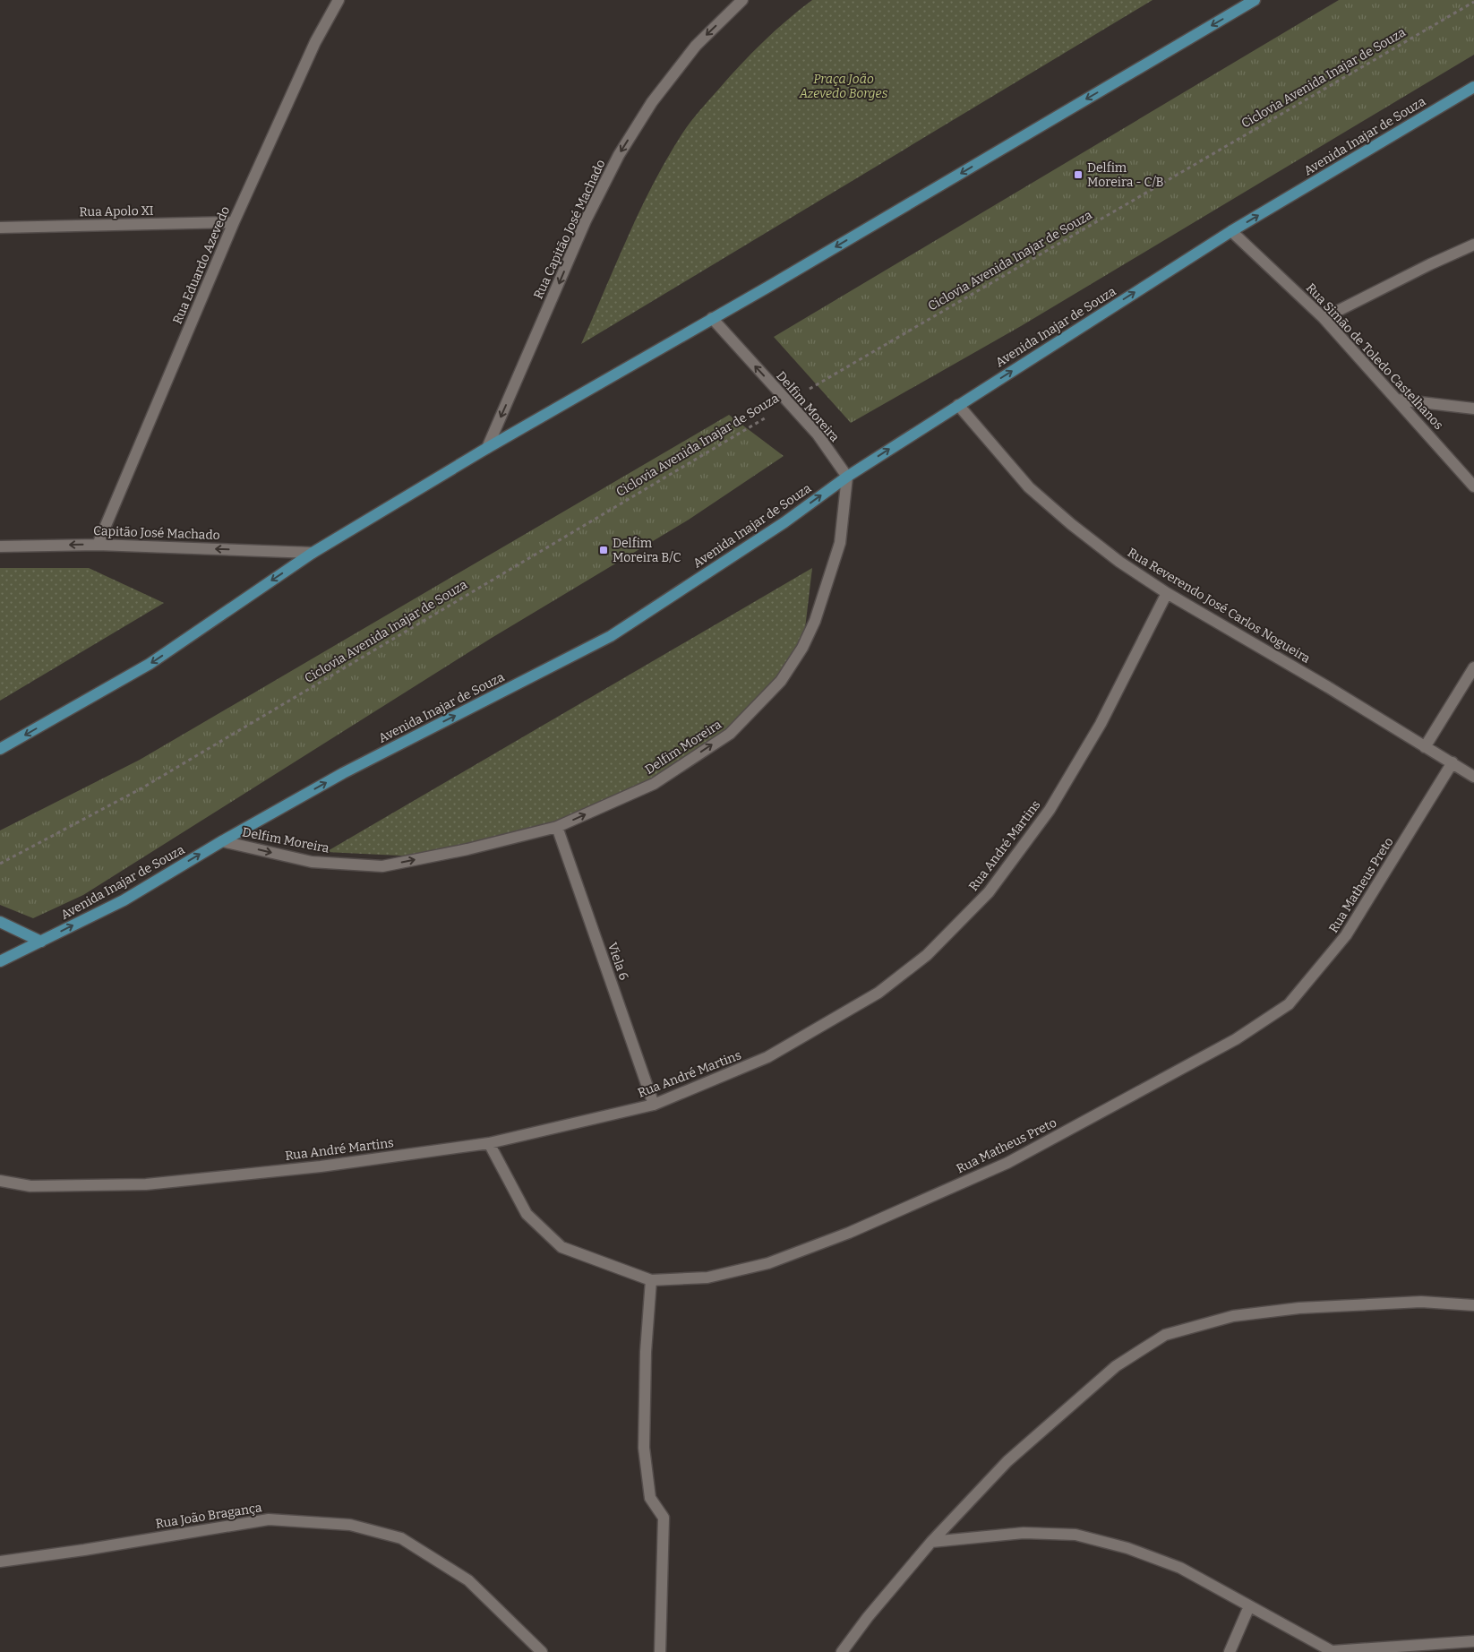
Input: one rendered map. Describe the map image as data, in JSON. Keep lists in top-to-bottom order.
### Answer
{
  "streets": {
    "main road": ["Avenida Inajar de Souza"],
    "street": [
      "Rua Apolo XI",
      "Rua Capitão José Machado",
      "Rua Eduardo Azevedo",
      "Rua Simão de Toledo Castelhanos",
      "Delfim Moreira",
      "Capitão José Machado",
      "Rua Reverendo José Carlos Nogueira",
      "Rua André Martins",
      "Rua Matheus Preto",
      "Viela 6",
      "Rua João Bragança"
    ],
    "path": ["Ciclovia Avenida Inajar de Souza"]
  },
  "crossings": [
    ["Ciclovia Avenida Inajar de Souza", "Delfim Moreira"],
    ["Avenida Inajar de Souza", "Rua Simão de Toledo Castelhanos"],
    ["Avenida Inajar de Souza", "Delfim Moreira"],
    ["Avenida Inajar de Souza", "Rua Reverendo José Carlos Nogueira"],
    ["Rua Apolo XI", "Rua Eduardo Azevedo"],
    ["Rua Eduardo Azevedo", "Capitão José Machado"],
    ["Delfim Moreira", "Viela 6"],
    ["Rua Reverendo José Carlos Nogueira", "Rua André Martins"],
    ["Rua Reverendo José Carlos Nogueira", "Rua Matheus Preto"],
    ["Rua André Martins", "Rua Matheus Preto"],
    ["Rua André Martins", "Viela 6"]
  ],
  "one_way": ["Avenida Inajar de Souza", "Rua Capitão José Machado", "Capitão José Machado"],
  "parks": ["Praça João Azevedo Borges"],
  "places": {
    "transit": ["Delfim Moreira - C/B", "Delfim Moreira B/C"]
  }
}
